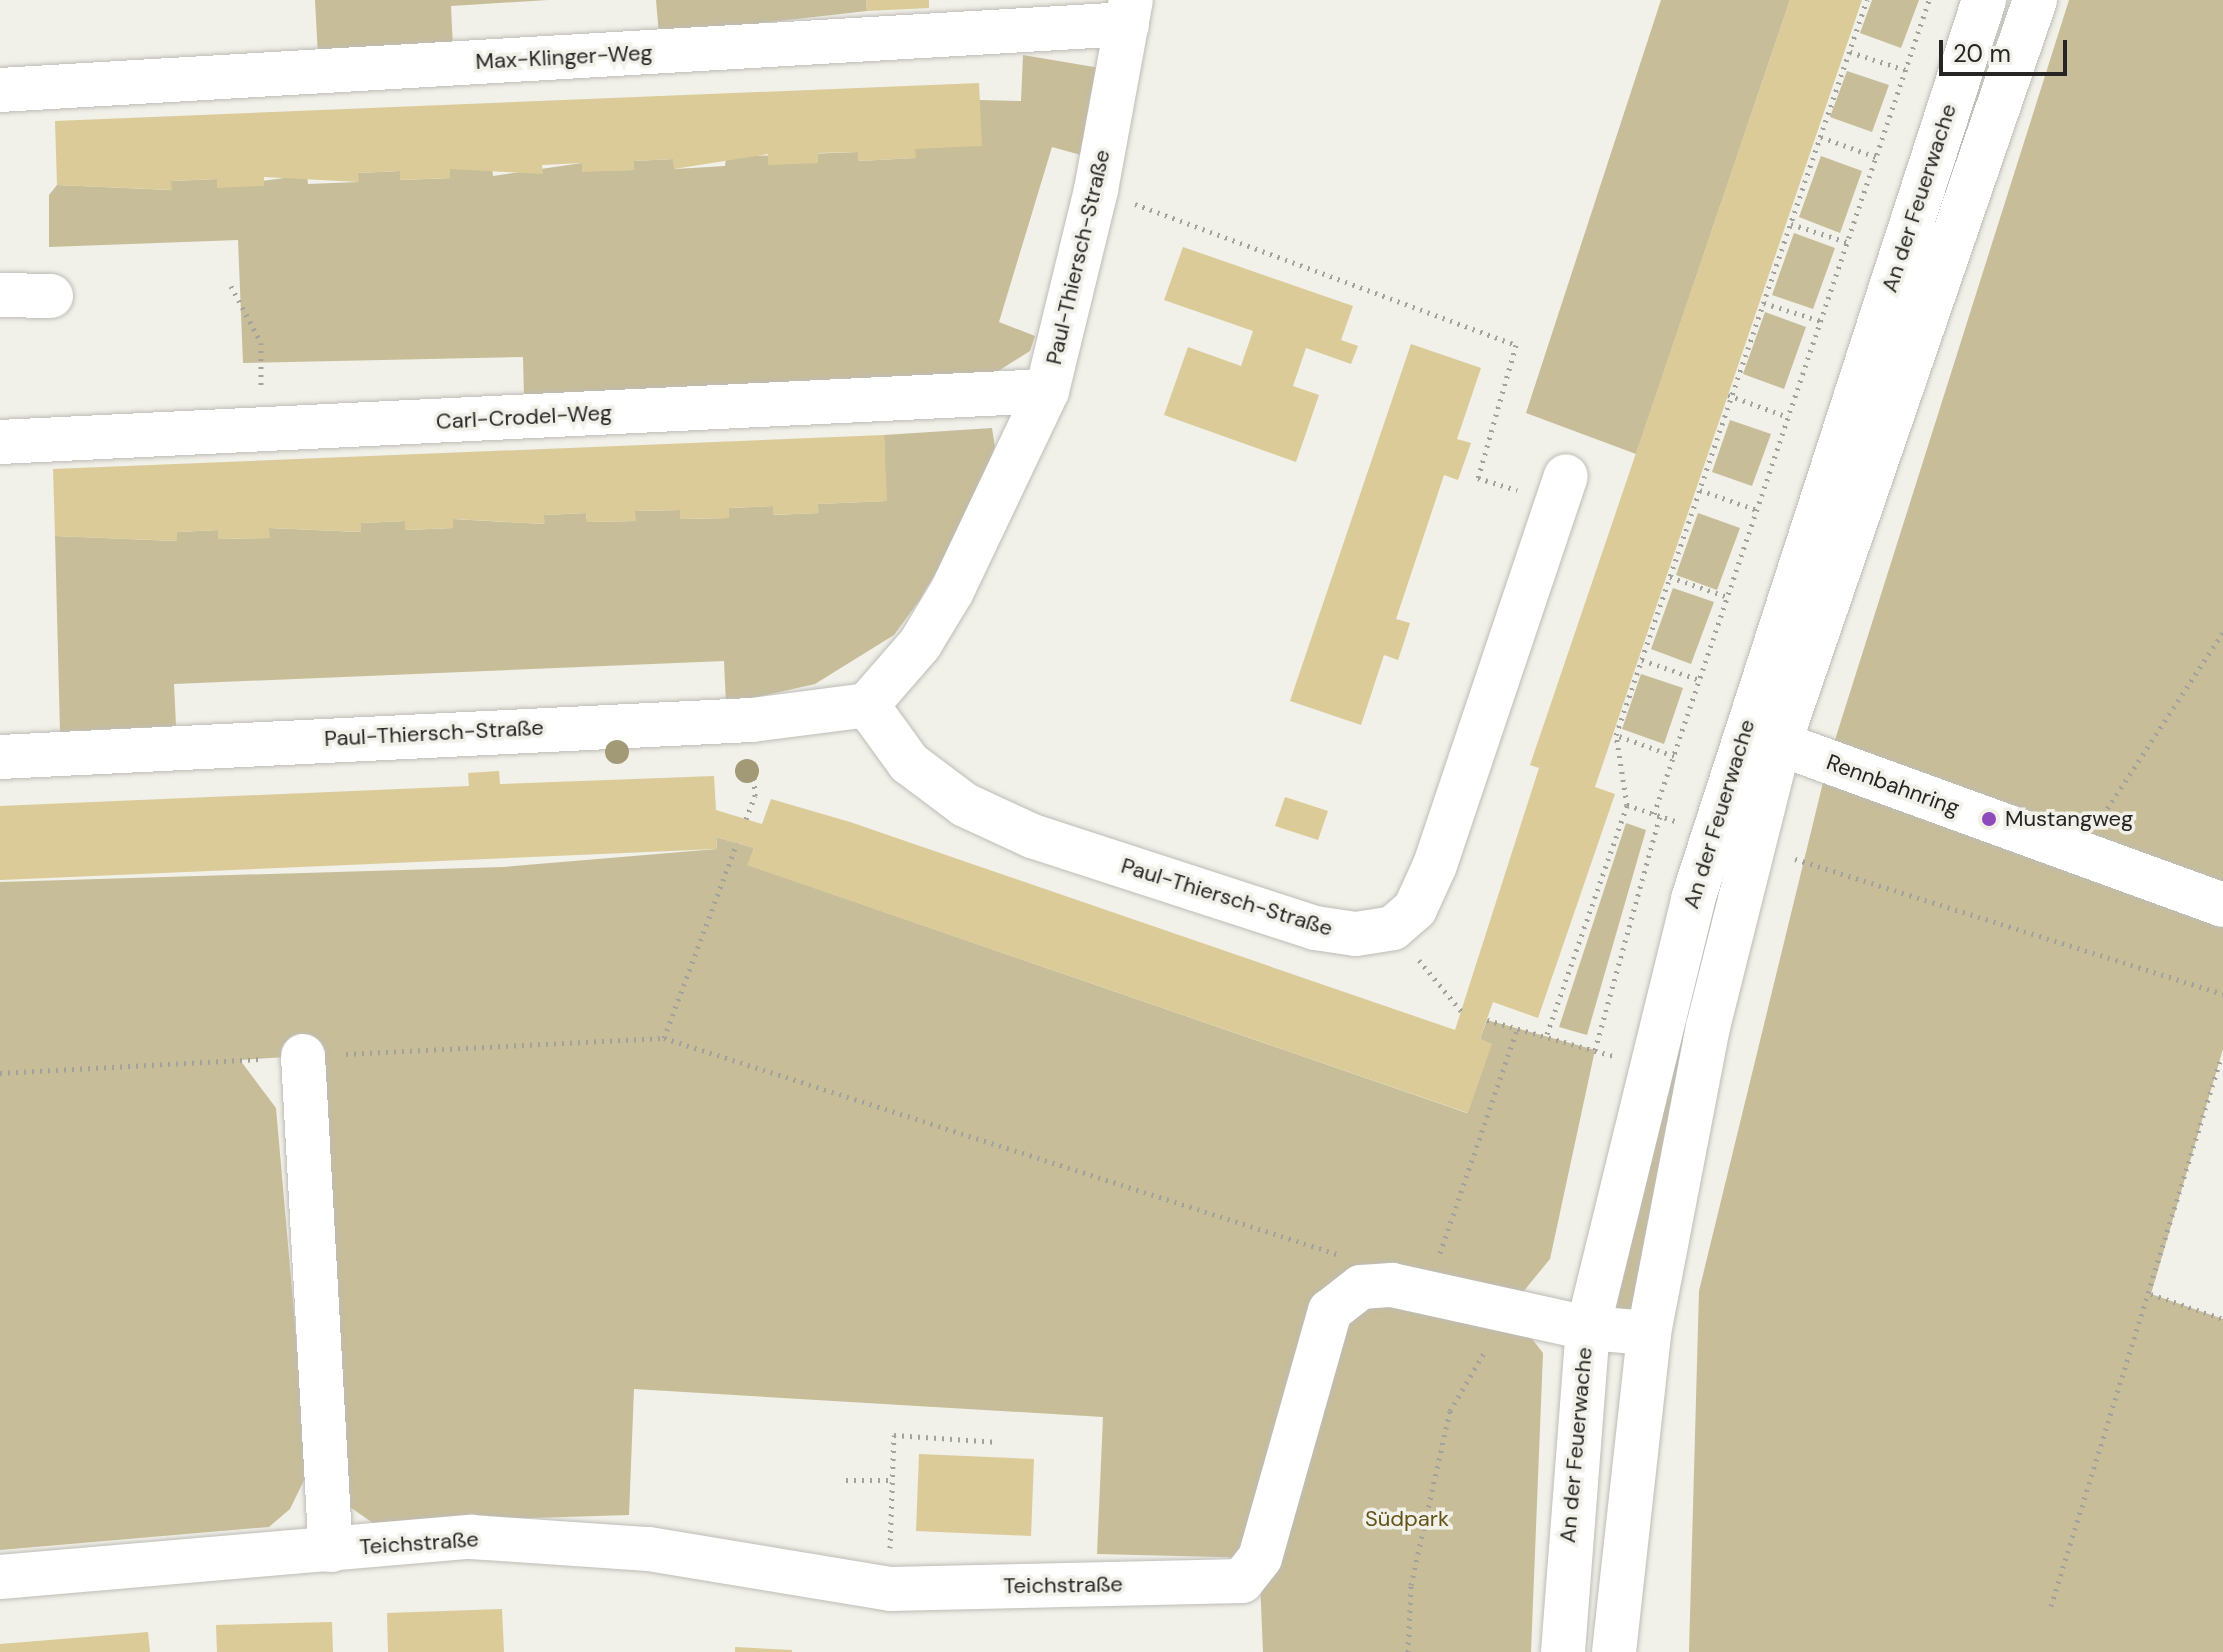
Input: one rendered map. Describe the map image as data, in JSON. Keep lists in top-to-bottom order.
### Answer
{
  "streets": {
    "street": [
      "Max-Klinger-Weg",
      "An der Feuerwache",
      "Paul-Thiersch-Straße",
      "Carl-Crodel-Weg",
      "Rennbahnring",
      "Teichstraße"
    ]
  },
  "crossings": [
    ["Max-Klinger-Weg", "Paul-Thiersch-Straße"],
    ["An der Feuerwache", "Rennbahnring"],
    ["Paul-Thiersch-Straße", "Carl-Crodel-Weg"]
  ],
  "parks": ["Südpark"],
  "places": ["Mustangweg"],
  "scale_bar": "20 m"
}
